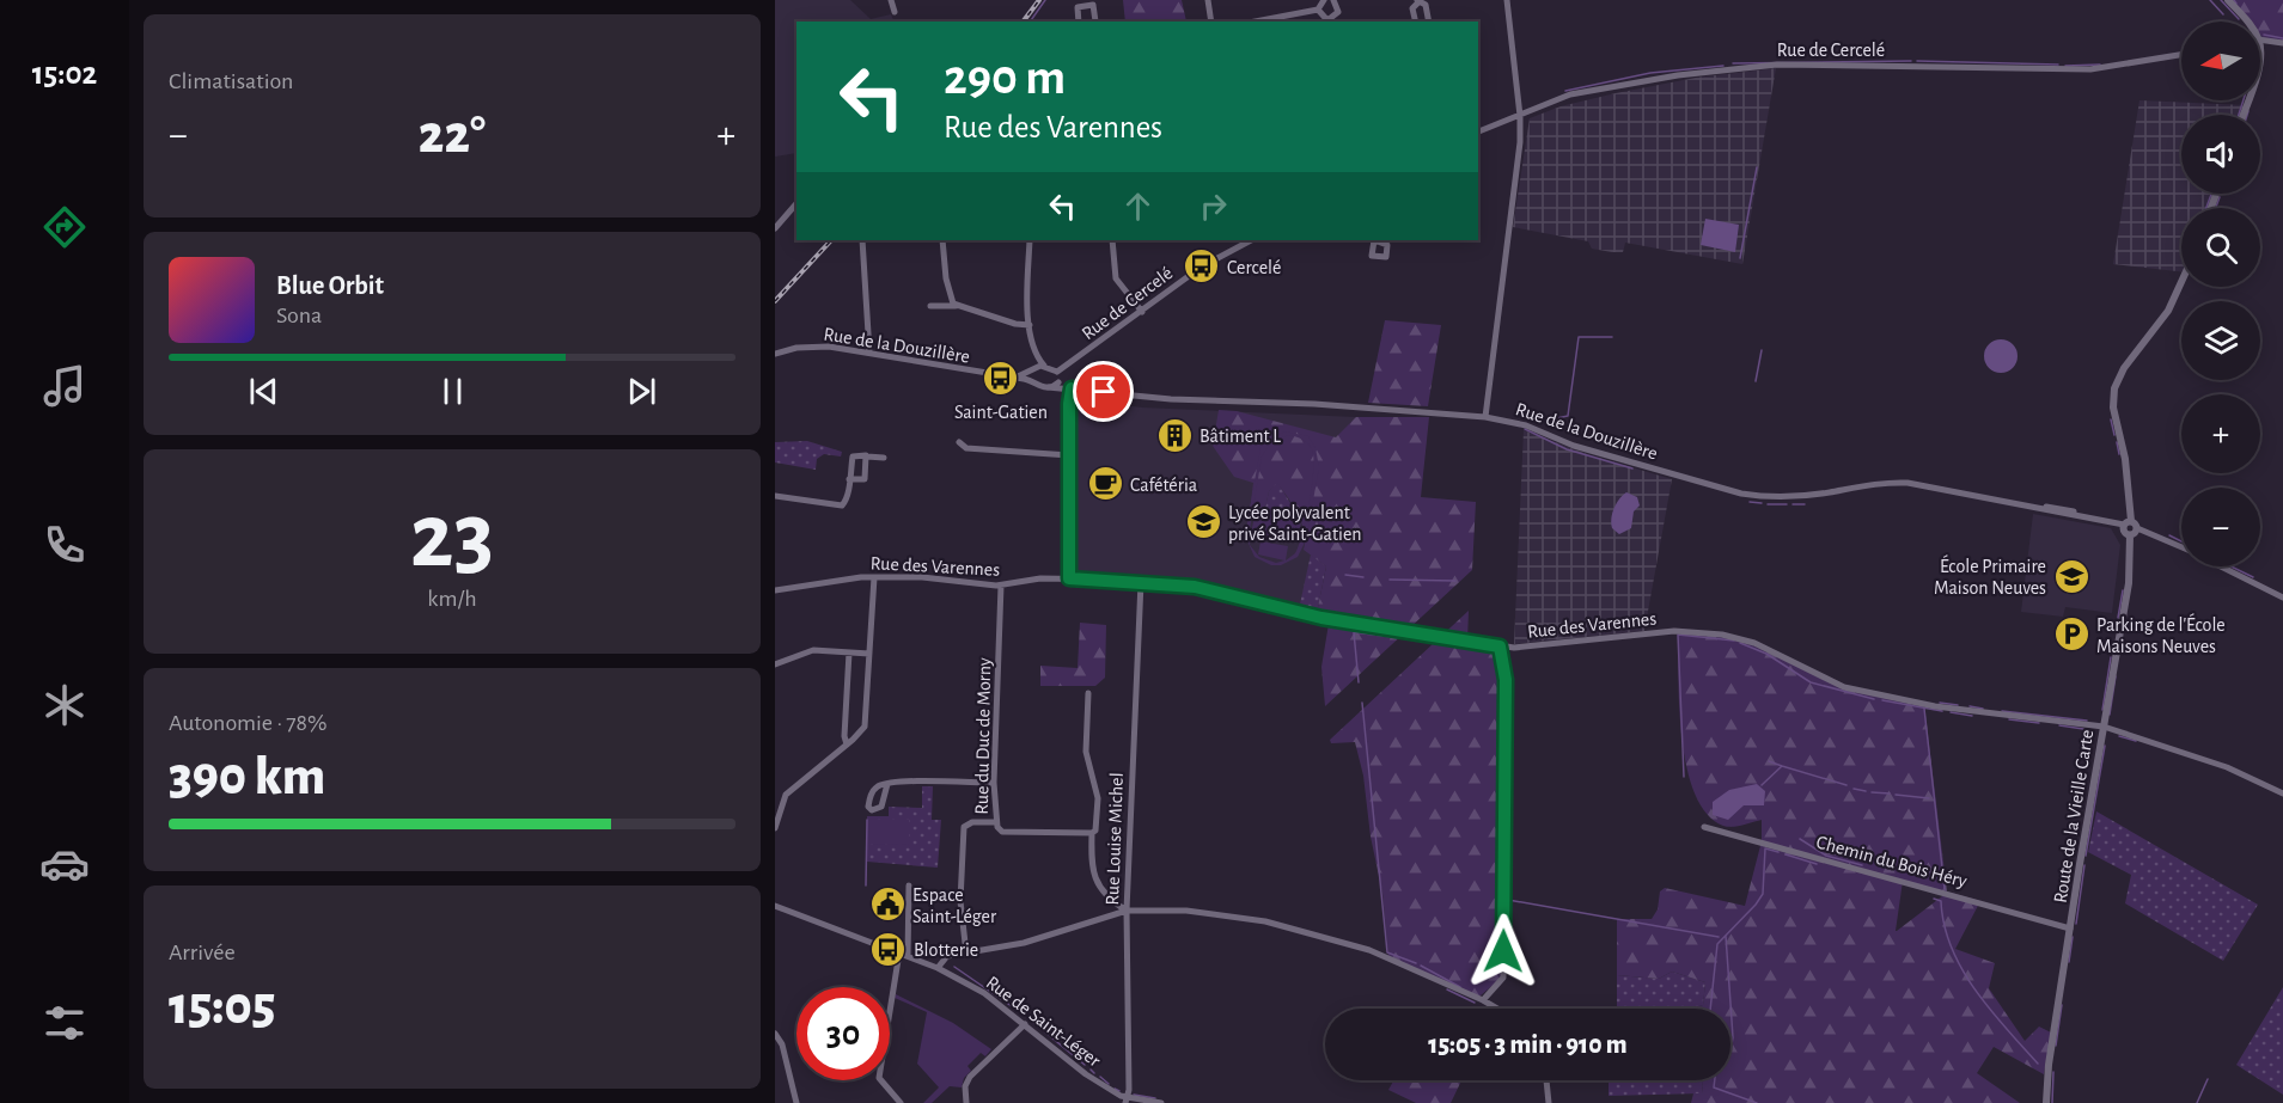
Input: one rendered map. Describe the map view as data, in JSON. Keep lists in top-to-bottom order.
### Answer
{
  "streets": {
    "street": [
      "Rue de Cercelé",
      "Rue de la Douzillère",
      "Rue des Varennes",
      "Rue du Duc de Morny",
      "Route de la Vieille Carte",
      "Rue Louise Michel",
      "Chemin du Bois Héry",
      "Rue de Saint-Léger"
    ]
  },
  "crossings": [
    ["Rue de Cercelé", "Rue de la Douzillère"],
    ["Rue de la Douzillère", "Route de la Vieille Carte"],
    ["Rue des Varennes", "Rue du Duc de Morny"],
    ["Rue des Varennes", "Route de la Vieille Carte"],
    ["Rue des Varennes", "Rue Louise Michel"],
    ["Route de la Vieille Carte", "Chemin du Bois Héry"],
    ["Rue Louise Michel", "Rue de Saint-Léger"]
  ],
  "places": {
    "bus stop": ["Cercelé", "Saint-Gatien", "Blotterie"],
    "building": ["Bâtiment L"],
    "cafe": ["Cafétéria"],
    "school or university": ["Lycée polyvalent privé Saint-Gatien", "École Primaire Maison Neuves"],
    "parking": ["Parking de l'École Maisons Neuves"],
    "public building": ["Espace Saint-Léger"]
  },
  "north": "left",
  "page": {
    "tabs": "15:02",
    "tile": [
      "Climatisation",
      ["23", "km/h"],
      ["Autonomie · 78%", "390 km"],
      ["Arrivée", "15:05"]
    ],
    "map_buttons": ["+", "−"],
    "turn": ["290 m", "Rue des Varennes"],
    "heat": ["−", "22°", "+"],
    "song": ["Blue Orbit", "Sona"],
    "limit": "30",
    "trip": "15:05 · 3 min · 910 m"
  }
}
